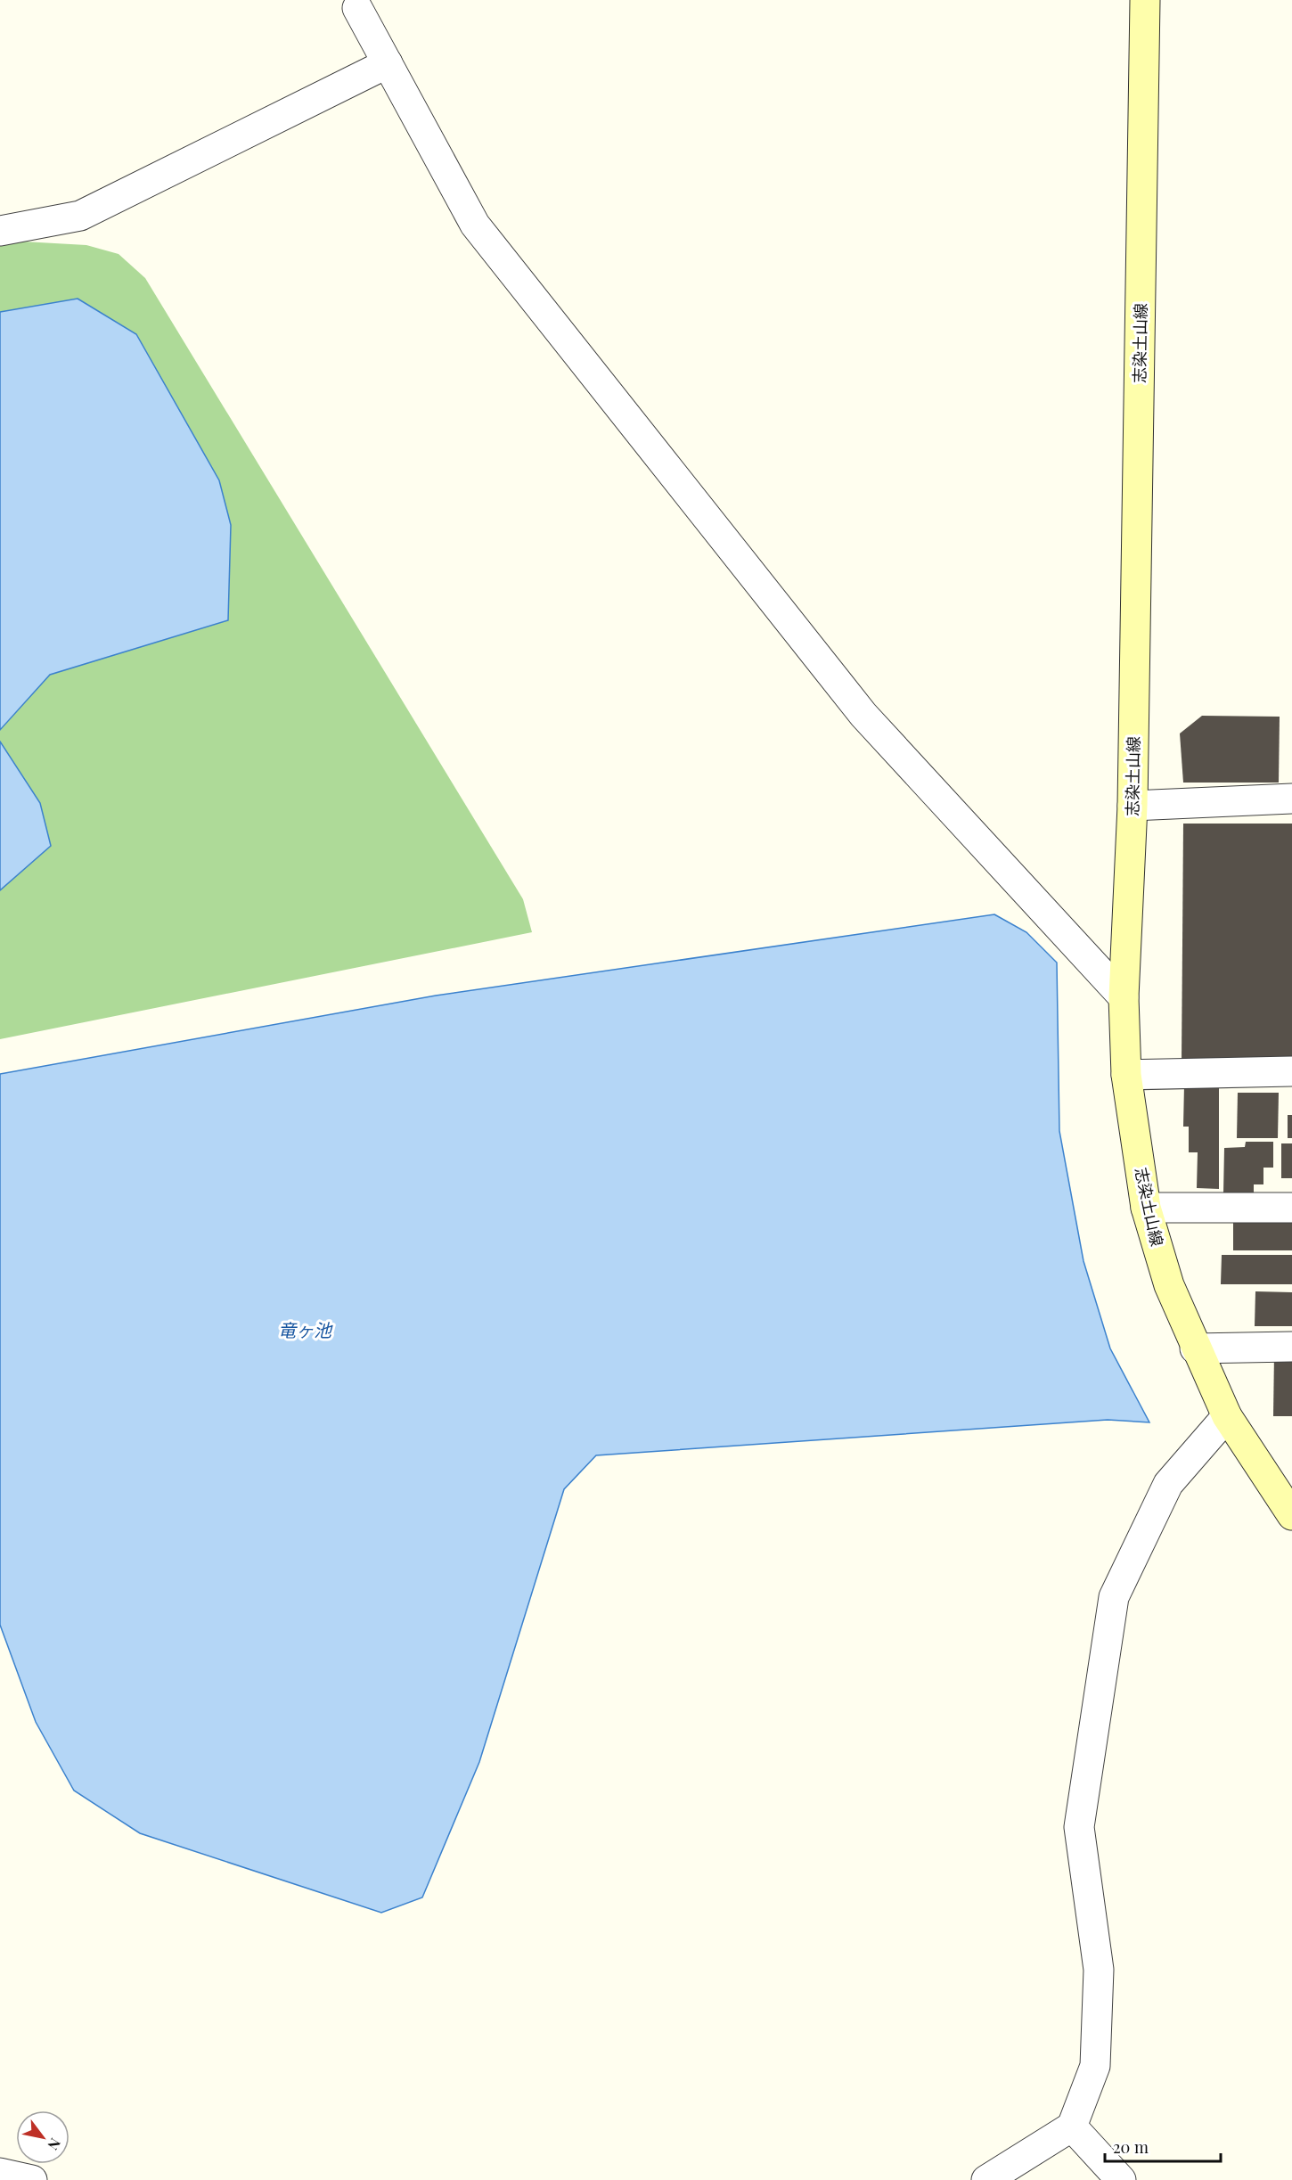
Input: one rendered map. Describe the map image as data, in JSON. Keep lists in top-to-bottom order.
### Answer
{
  "streets": {
    "main road": ["志染土山線"]
  },
  "water": ["竜ヶ池"],
  "scale_bar": "20 m",
  "north": "bottom right"
}
